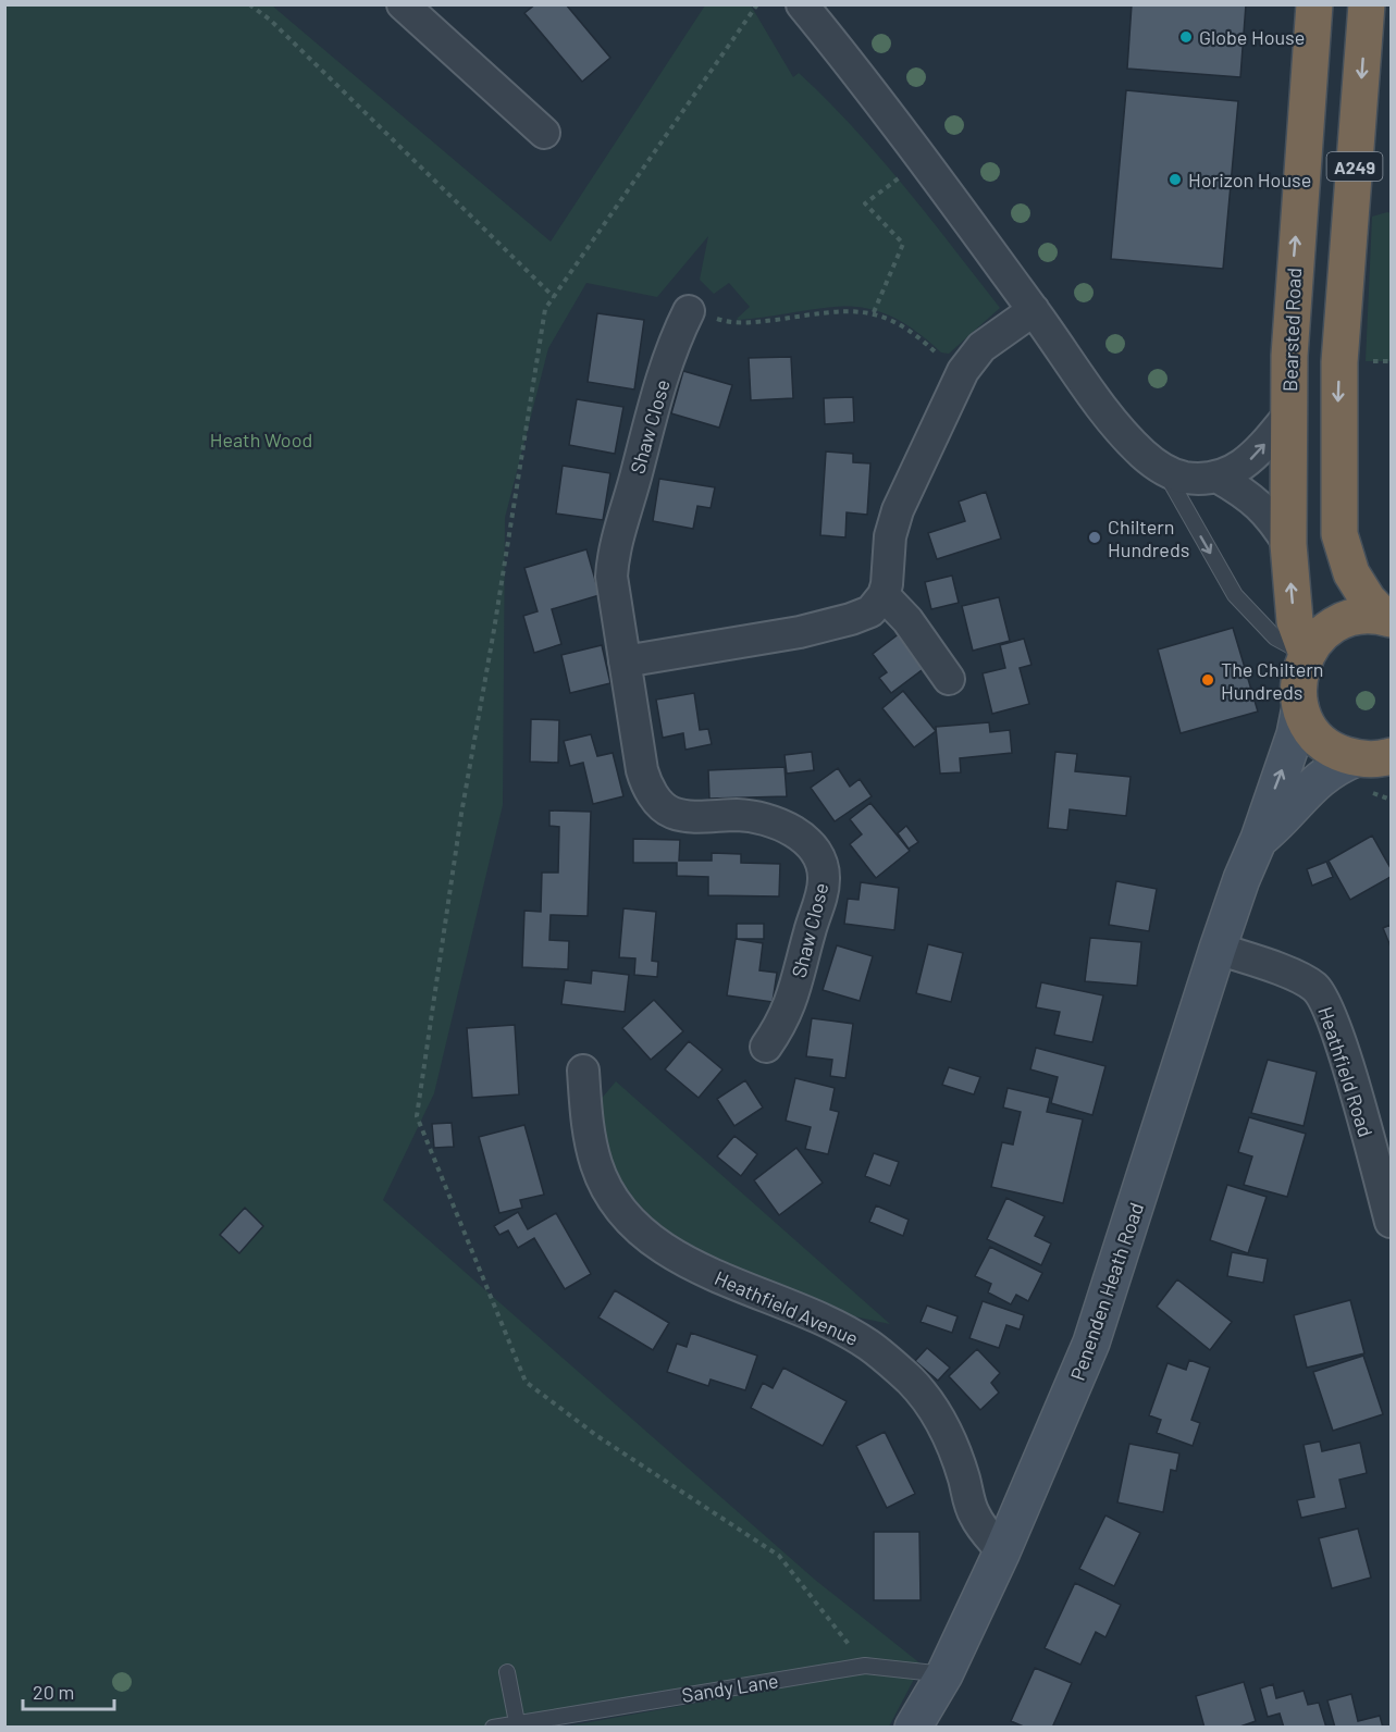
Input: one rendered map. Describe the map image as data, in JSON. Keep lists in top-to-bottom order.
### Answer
{
  "streets": {
    "highway": ["A249", "Bearsted Road"],
    "street": [
      "Shaw Close",
      "Heathfield Road",
      "Penenden Heath Road",
      "Heathfield Avenue"
    ],
    "lane": ["Sandy Lane"]
  },
  "crossings": [
    ["Heathfield Road", "Penenden Heath Road"],
    ["Penenden Heath Road", "Heathfield Avenue"],
    ["Penenden Heath Road", "Sandy Lane"]
  ],
  "parks": ["Heath Wood"],
  "places": [
    "Globe House",
    "Horizon House",
    "Chiltern Hundreds",
    "The Chiltern Hundreds"
  ],
  "scale_bar": "20 m"
}
